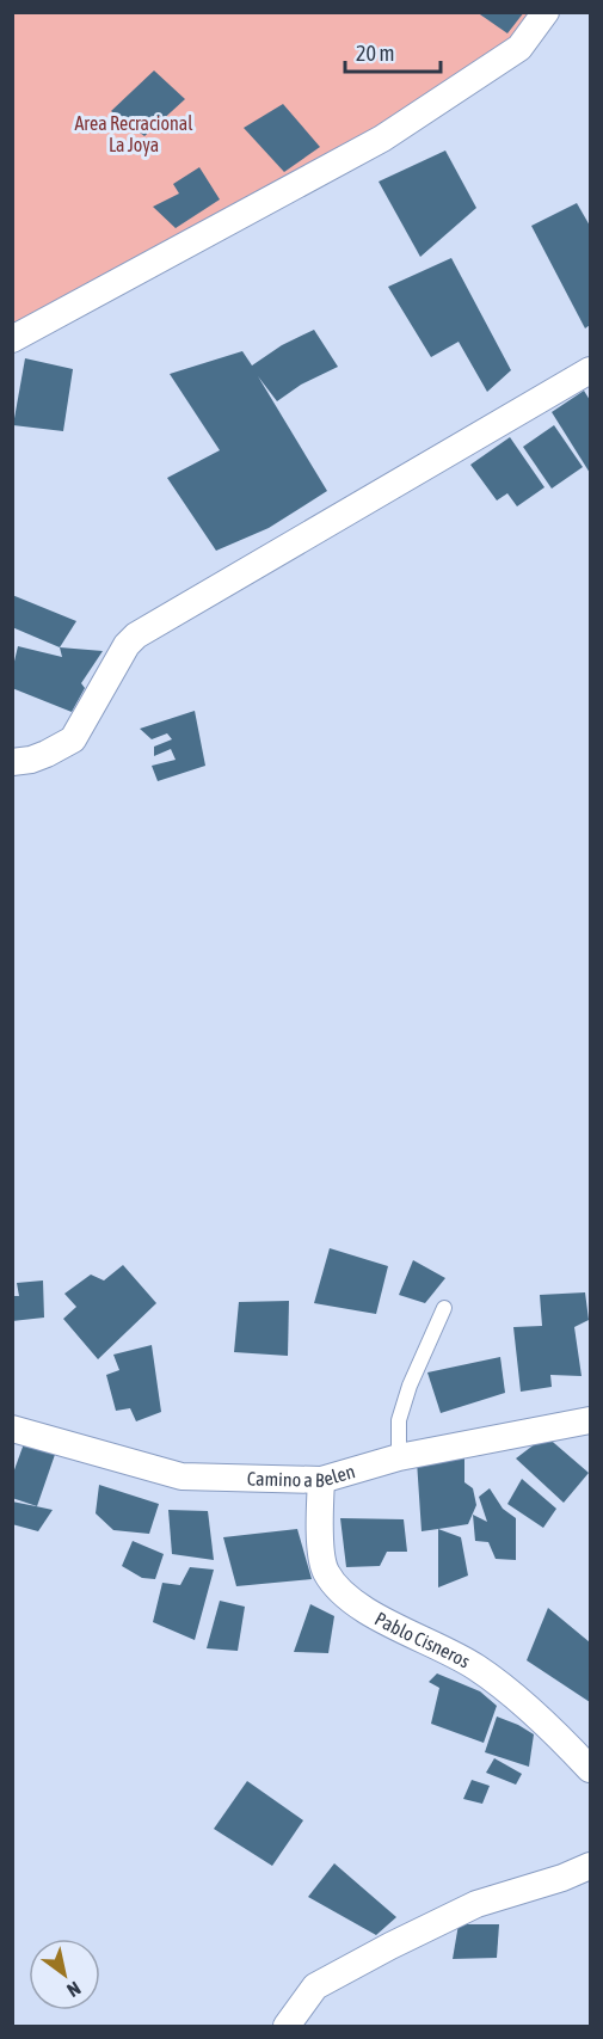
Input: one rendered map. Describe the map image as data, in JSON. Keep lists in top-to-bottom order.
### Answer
{
  "streets": {
    "street": ["Camino a Belen", "Pablo Cisneros"]
  },
  "crossings": [
    ["Camino a Belen", "Pablo Cisneros"]
  ],
  "parks": ["Area Recracional La Joya"],
  "scale_bar": "20 m",
  "north": "bottom right"
}
